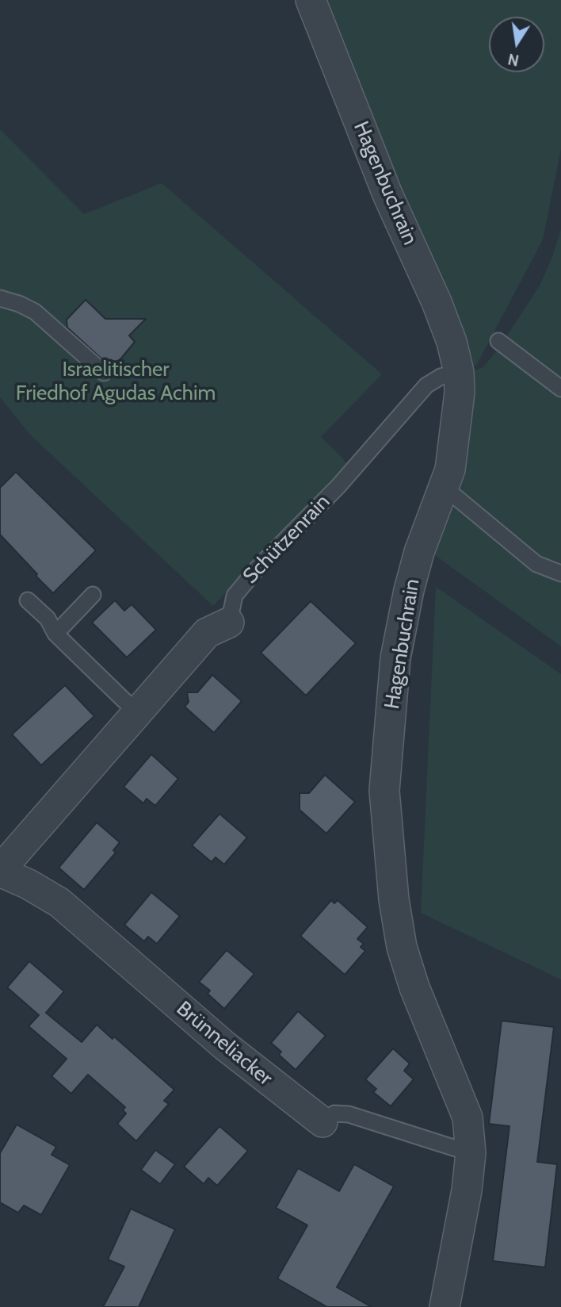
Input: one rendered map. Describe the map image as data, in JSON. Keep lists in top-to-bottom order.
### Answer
{
  "streets": {
    "street": ["Hagenbuchrain", "Schützenrain", "Brünneliacker"]
  },
  "crossings": [
    ["Hagenbuchrain", "Schützenrain"],
    ["Hagenbuchrain", "Brünneliacker"],
    ["Schützenrain", "Brünneliacker"]
  ],
  "parks": ["Israelitischer Friedhof Agudas Achim"],
  "north": "bottom"
}
